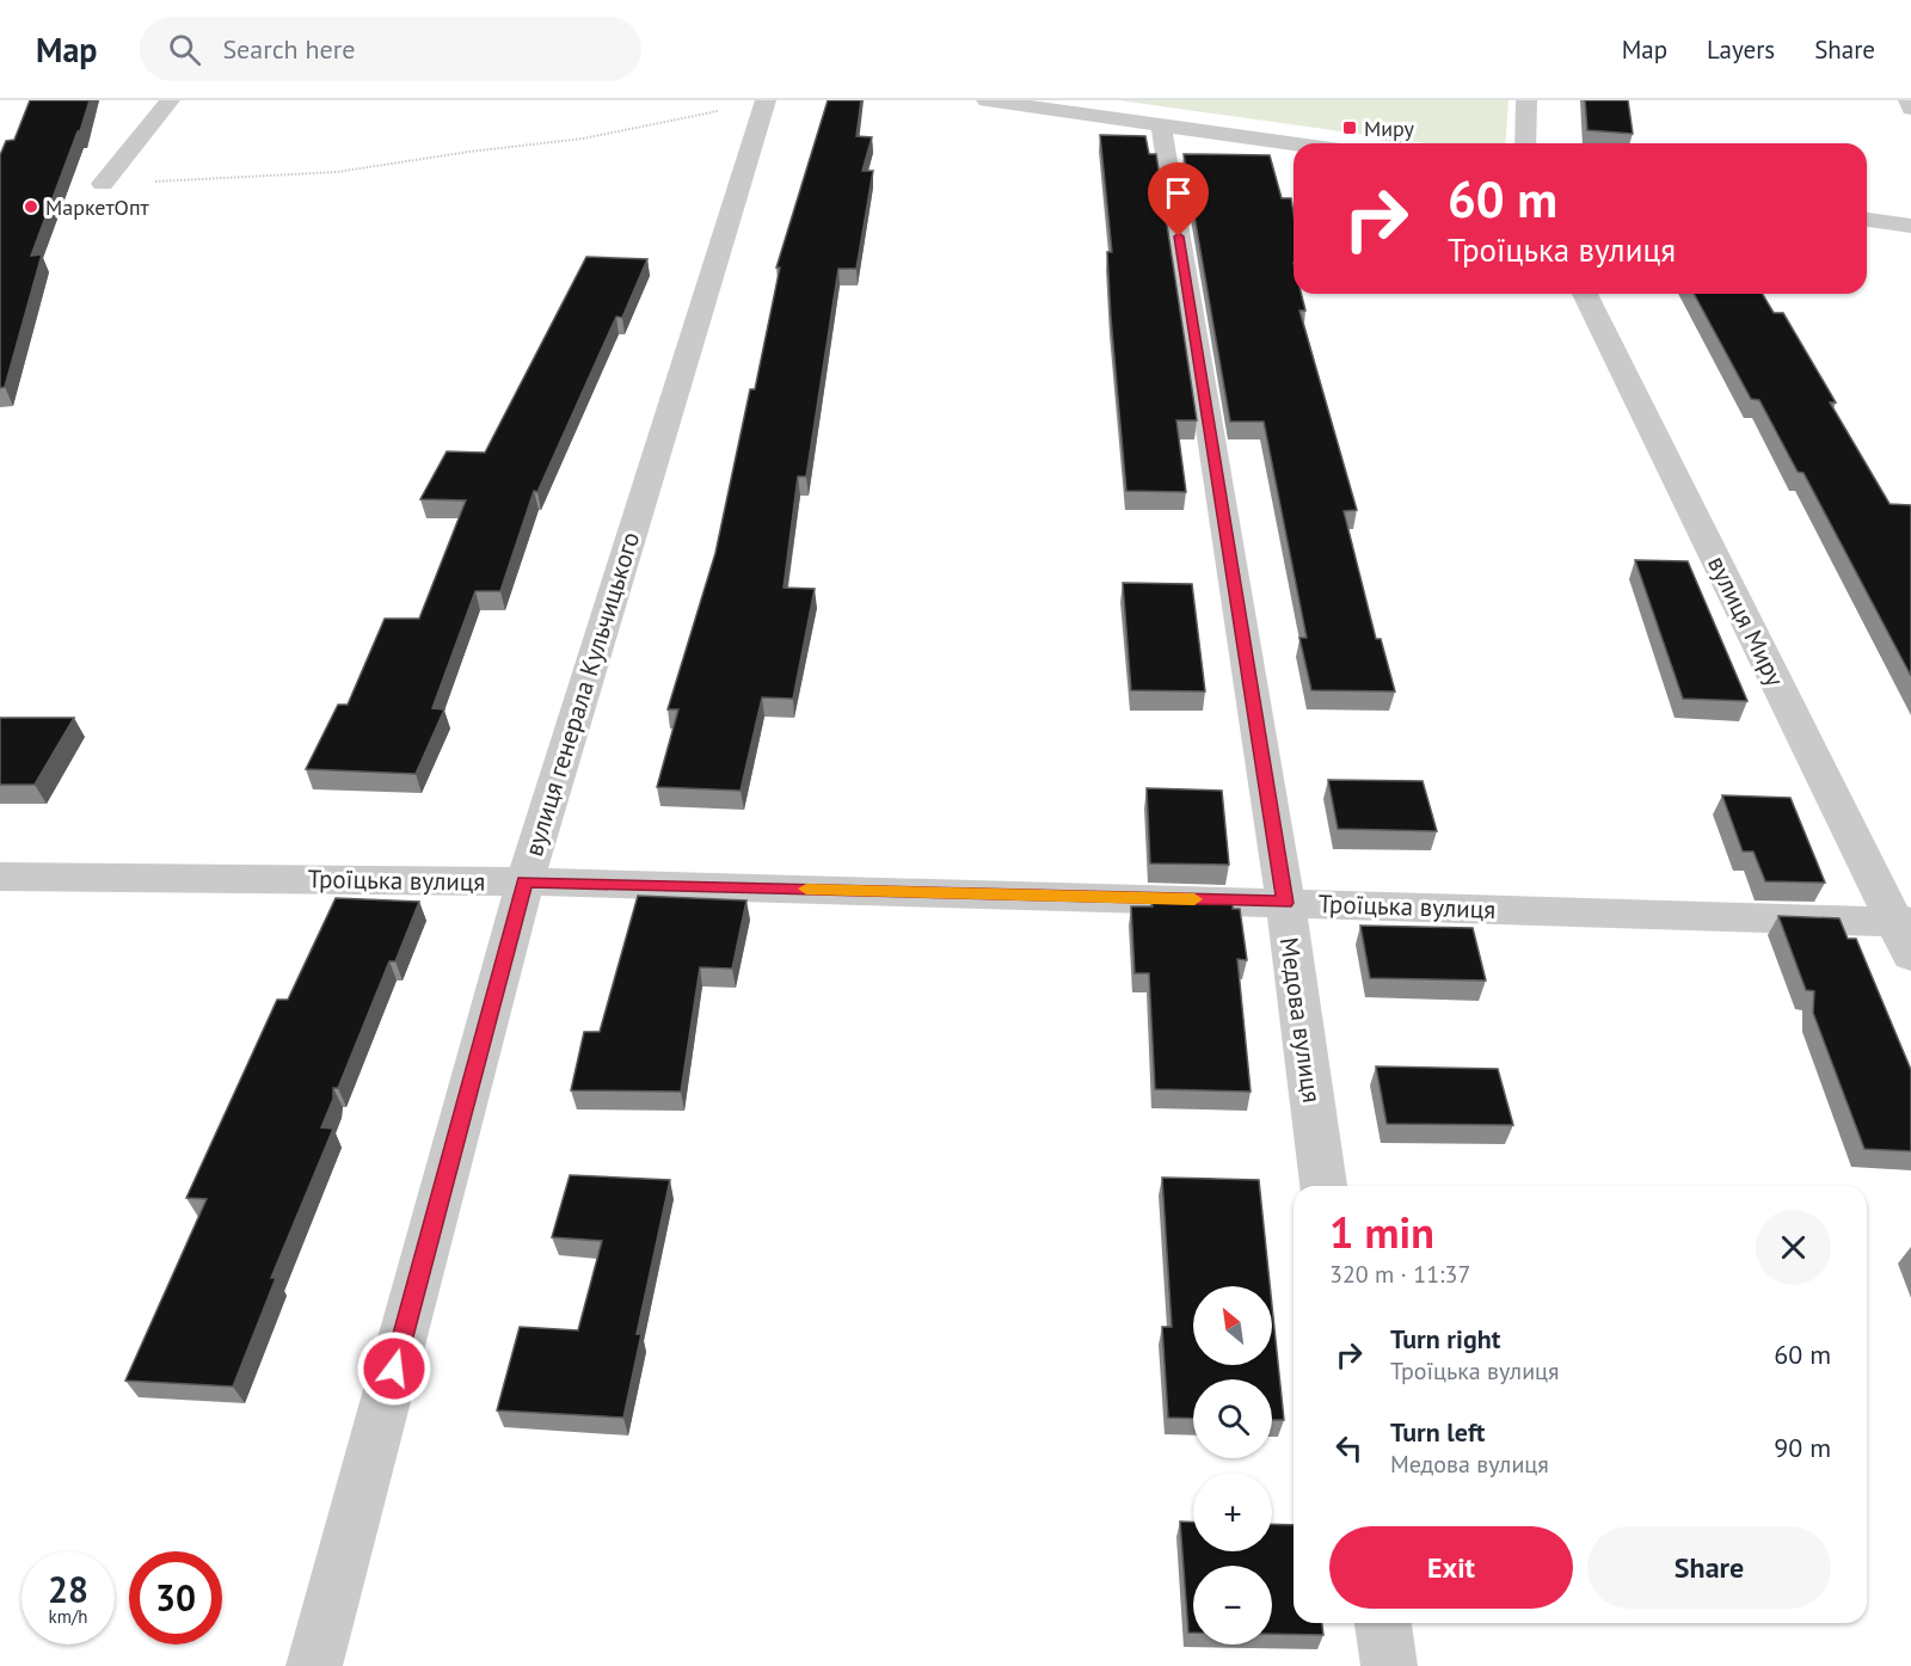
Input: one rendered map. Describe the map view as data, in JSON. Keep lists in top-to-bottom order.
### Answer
{
  "streets": {
    "street": [
      "вулиця Миру",
      "вулиця генерала Кульчицького",
      "Троїцька вулиця",
      "Медова вулиця"
    ]
  },
  "crossings": [
    ["вулиця Миру", "Троїцька вулиця"],
    ["вулиця генерала Кульчицького", "Троїцька вулиця"],
    ["Троїцька вулиця", "Медова вулиця"]
  ],
  "places": {
    "transit": ["Миру"],
    "other": ["МаркетОпт"]
  },
  "north": "top left",
  "page": {
    "header": "Map",
    "search": "Search here",
    "nav": ["Map", "Layers", "Share"],
    "turn": ["60 m", "Троїцька вулиця"],
    "heading": ["1 min", "320 m · 11:37"],
    "map_buttons": ["+", "−"],
    "list": [
      {
        "name": "Turn right",
        "note": "Троїцька вулиця",
        "value": "60 m"
      },
      {
        "name": "Turn left",
        "note": "Медова вулиця",
        "value": "90 m"
      }
    ],
    "buttons": ["Exit", "Share"],
    "speed": "28 km/h",
    "limit": "30"
  }
}
